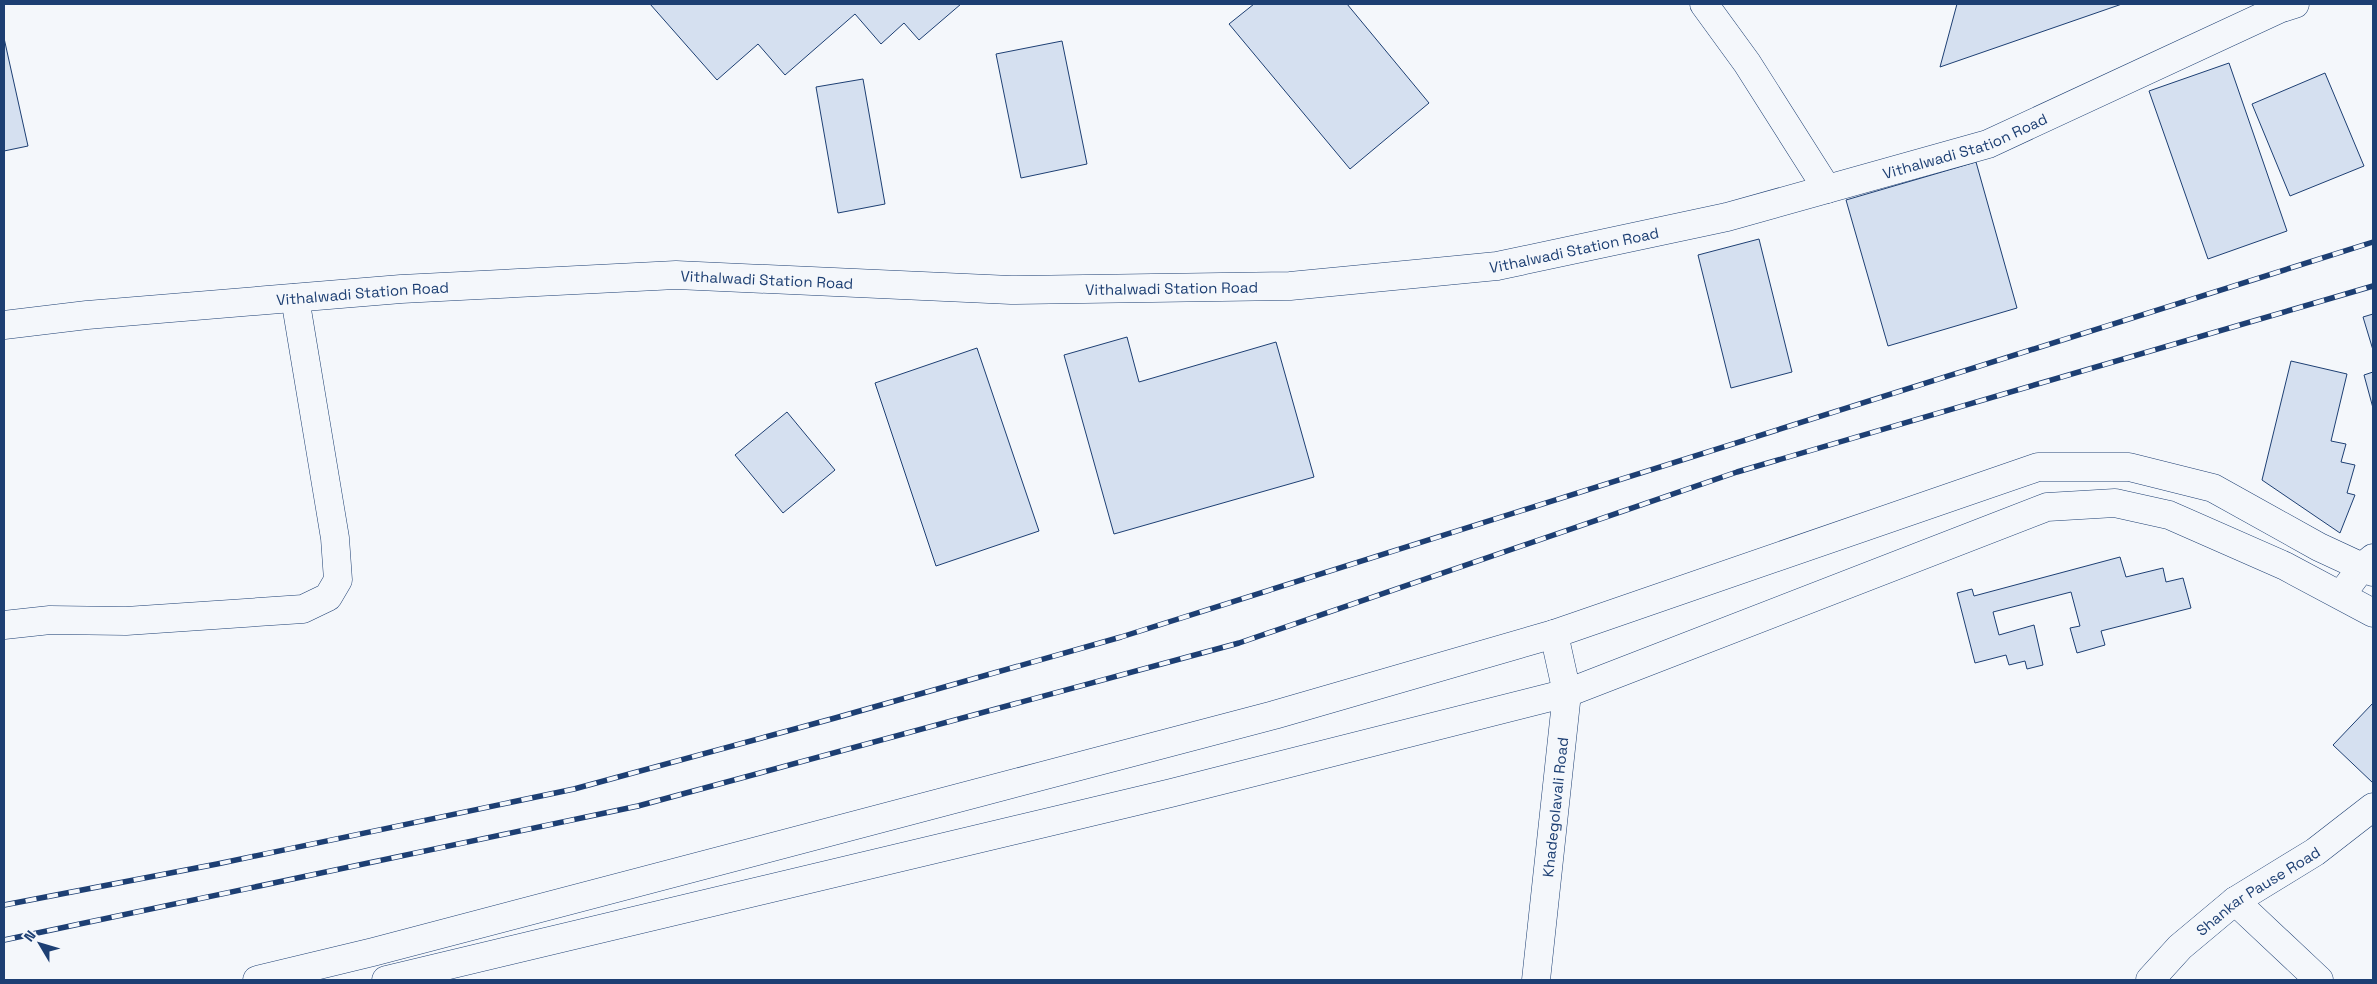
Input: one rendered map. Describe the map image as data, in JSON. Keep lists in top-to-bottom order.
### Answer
{
  "streets": {
    "main road": ["Vithalwadi Station Road", "Khadegolavali Road", "Shankar Pause Road"]
  },
  "north": "top left"
}
